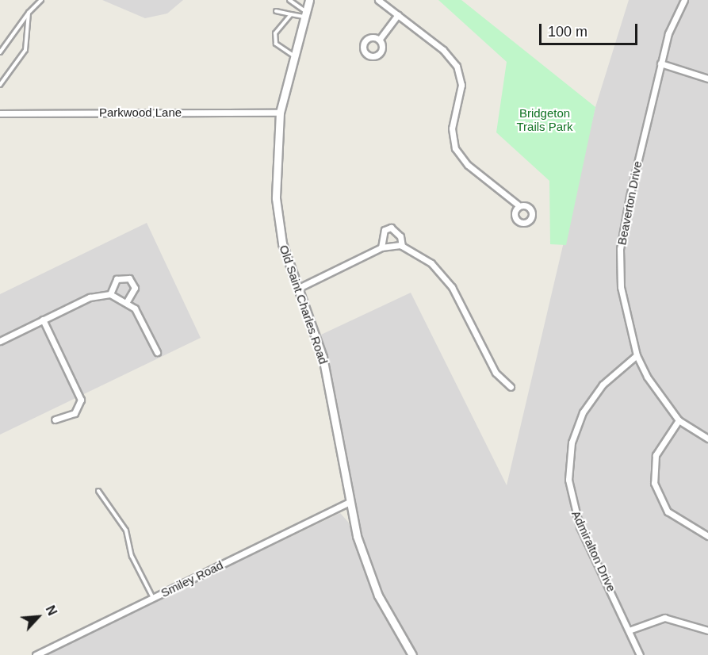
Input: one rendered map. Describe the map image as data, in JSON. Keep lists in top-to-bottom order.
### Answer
{
  "streets": {
    "street": [
      "Parkwood Lane",
      "Beaverton Drive",
      "Old Saint Charles Road",
      "Admiralton Drive",
      "Smiley Road"
    ]
  },
  "crossings": [
    ["Parkwood Lane", "Old Saint Charles Road"],
    ["Beaverton Drive", "Admiralton Drive"],
    ["Old Saint Charles Road", "Smiley Road"]
  ],
  "parks": ["Bridgeton Trails Park"],
  "scale_bar": "100 m",
  "north": "top right"
}
